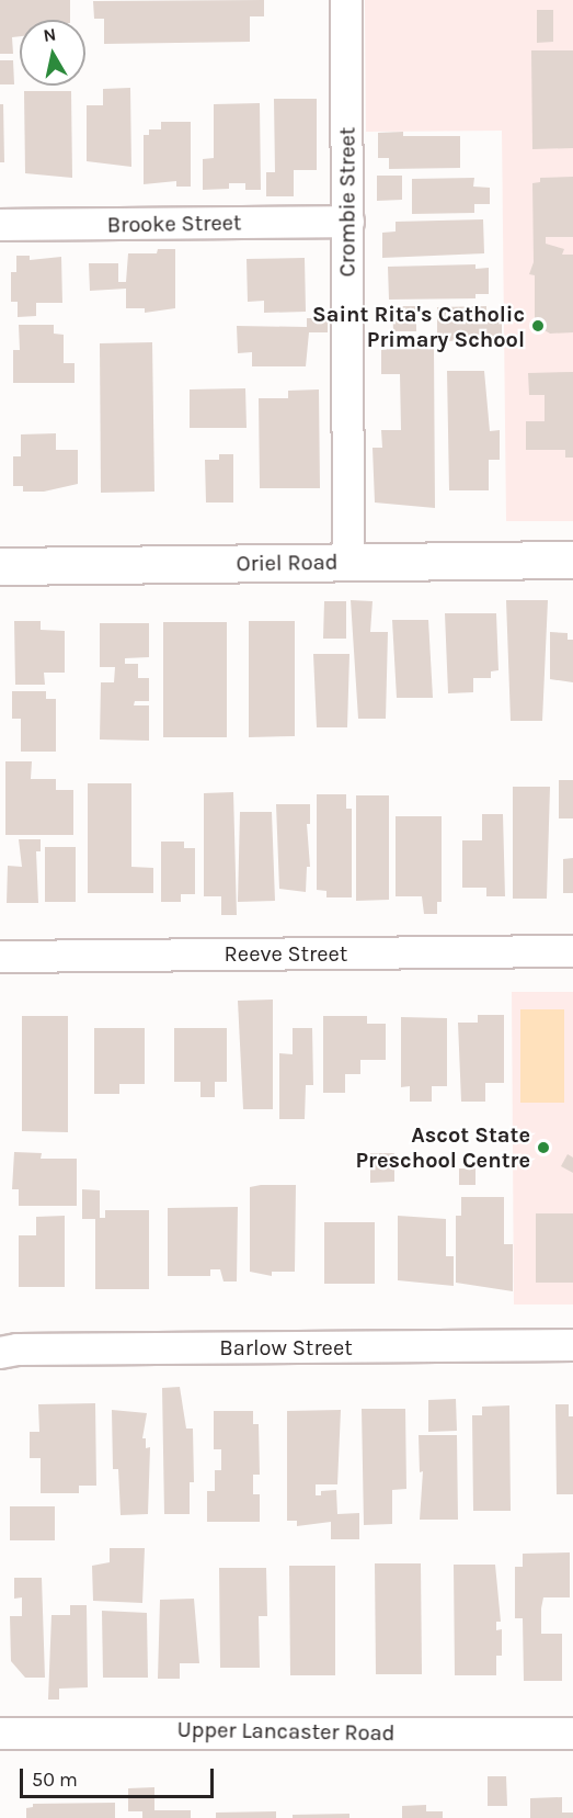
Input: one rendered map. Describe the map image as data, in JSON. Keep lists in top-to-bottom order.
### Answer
{
  "streets": {
    "street": [
      "Crombie Street",
      "Brooke Street",
      "Oriel Road",
      "Reeve Street",
      "Barlow Street",
      "Upper Lancaster Road"
    ]
  },
  "crossings": [
    ["Crombie Street", "Brooke Street"],
    ["Crombie Street", "Oriel Road"]
  ],
  "places": ["Saint Rita's Catholic Primary School", "Ascot State Preschool Centre"],
  "scale_bar": "50 m",
  "north": "top"
}
